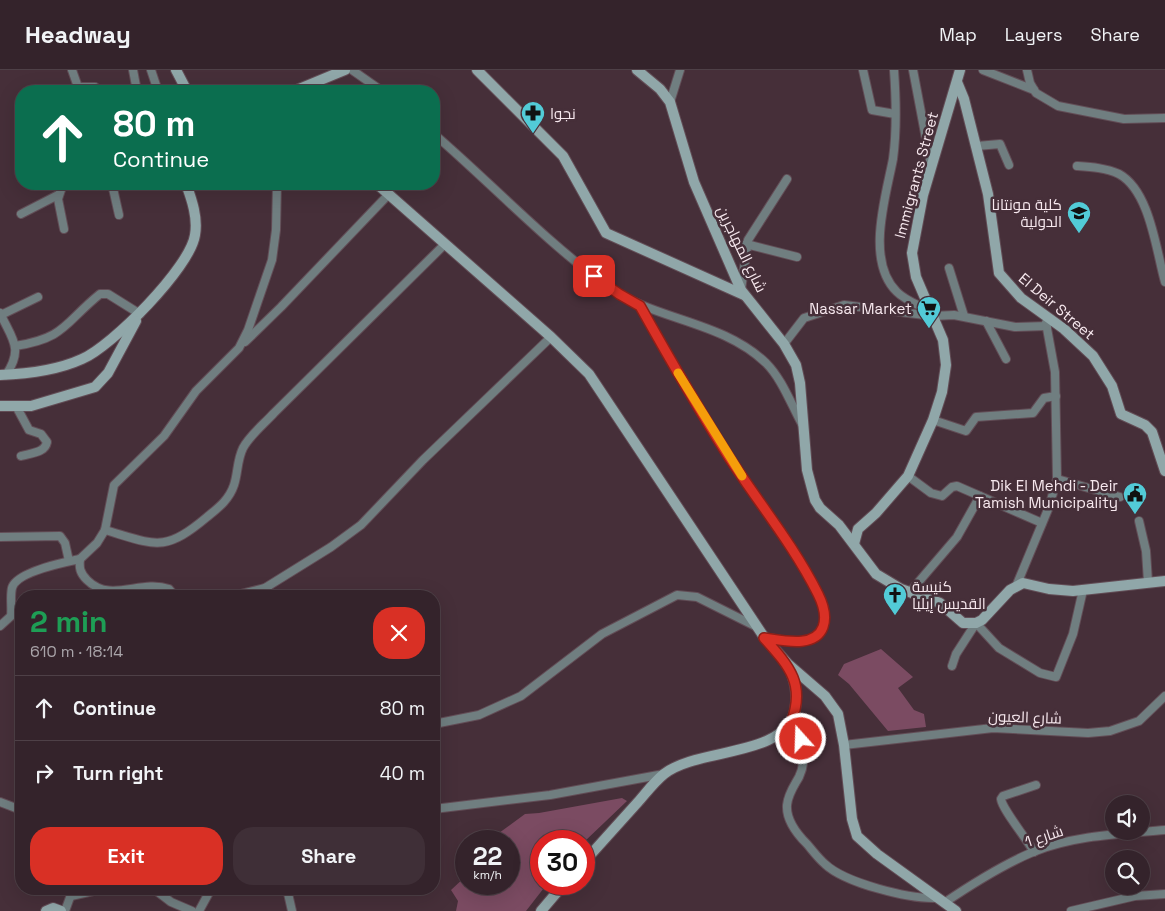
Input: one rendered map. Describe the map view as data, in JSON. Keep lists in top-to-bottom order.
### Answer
{
  "streets": {
    "street": [
      "Immigrants Street",
      "شارع المهاجرين",
      "El Deir Street",
      "شارع العيون",
      "شارع 1"
    ]
  },
  "crossings": [
    ["Immigrants Street", "El Deir Street"]
  ],
  "places": {
    "pharmacy": ["نجوا"],
    "school or university": ["كلية مونتانا الدولية"],
    "supermarket": ["Nassar Market"],
    "public building": ["Dik El Mehdi - Deir Tamish Municipality"],
    "church": ["كنيسة القديس إيليا"]
  },
  "page": {
    "header": "Headway",
    "nav": ["Map", "Layers", "Share"],
    "turn": ["80 m", "Continue"],
    "heading": ["2 min", "610 m · 18:14"],
    "list": [
      {
        "name": "Continue",
        "value": "80 m"
      },
      {
        "name": "Turn right",
        "value": "40 m"
      }
    ],
    "buttons": ["Exit", "Share"],
    "speed": "22 km/h",
    "limit": "30"
  }
}
